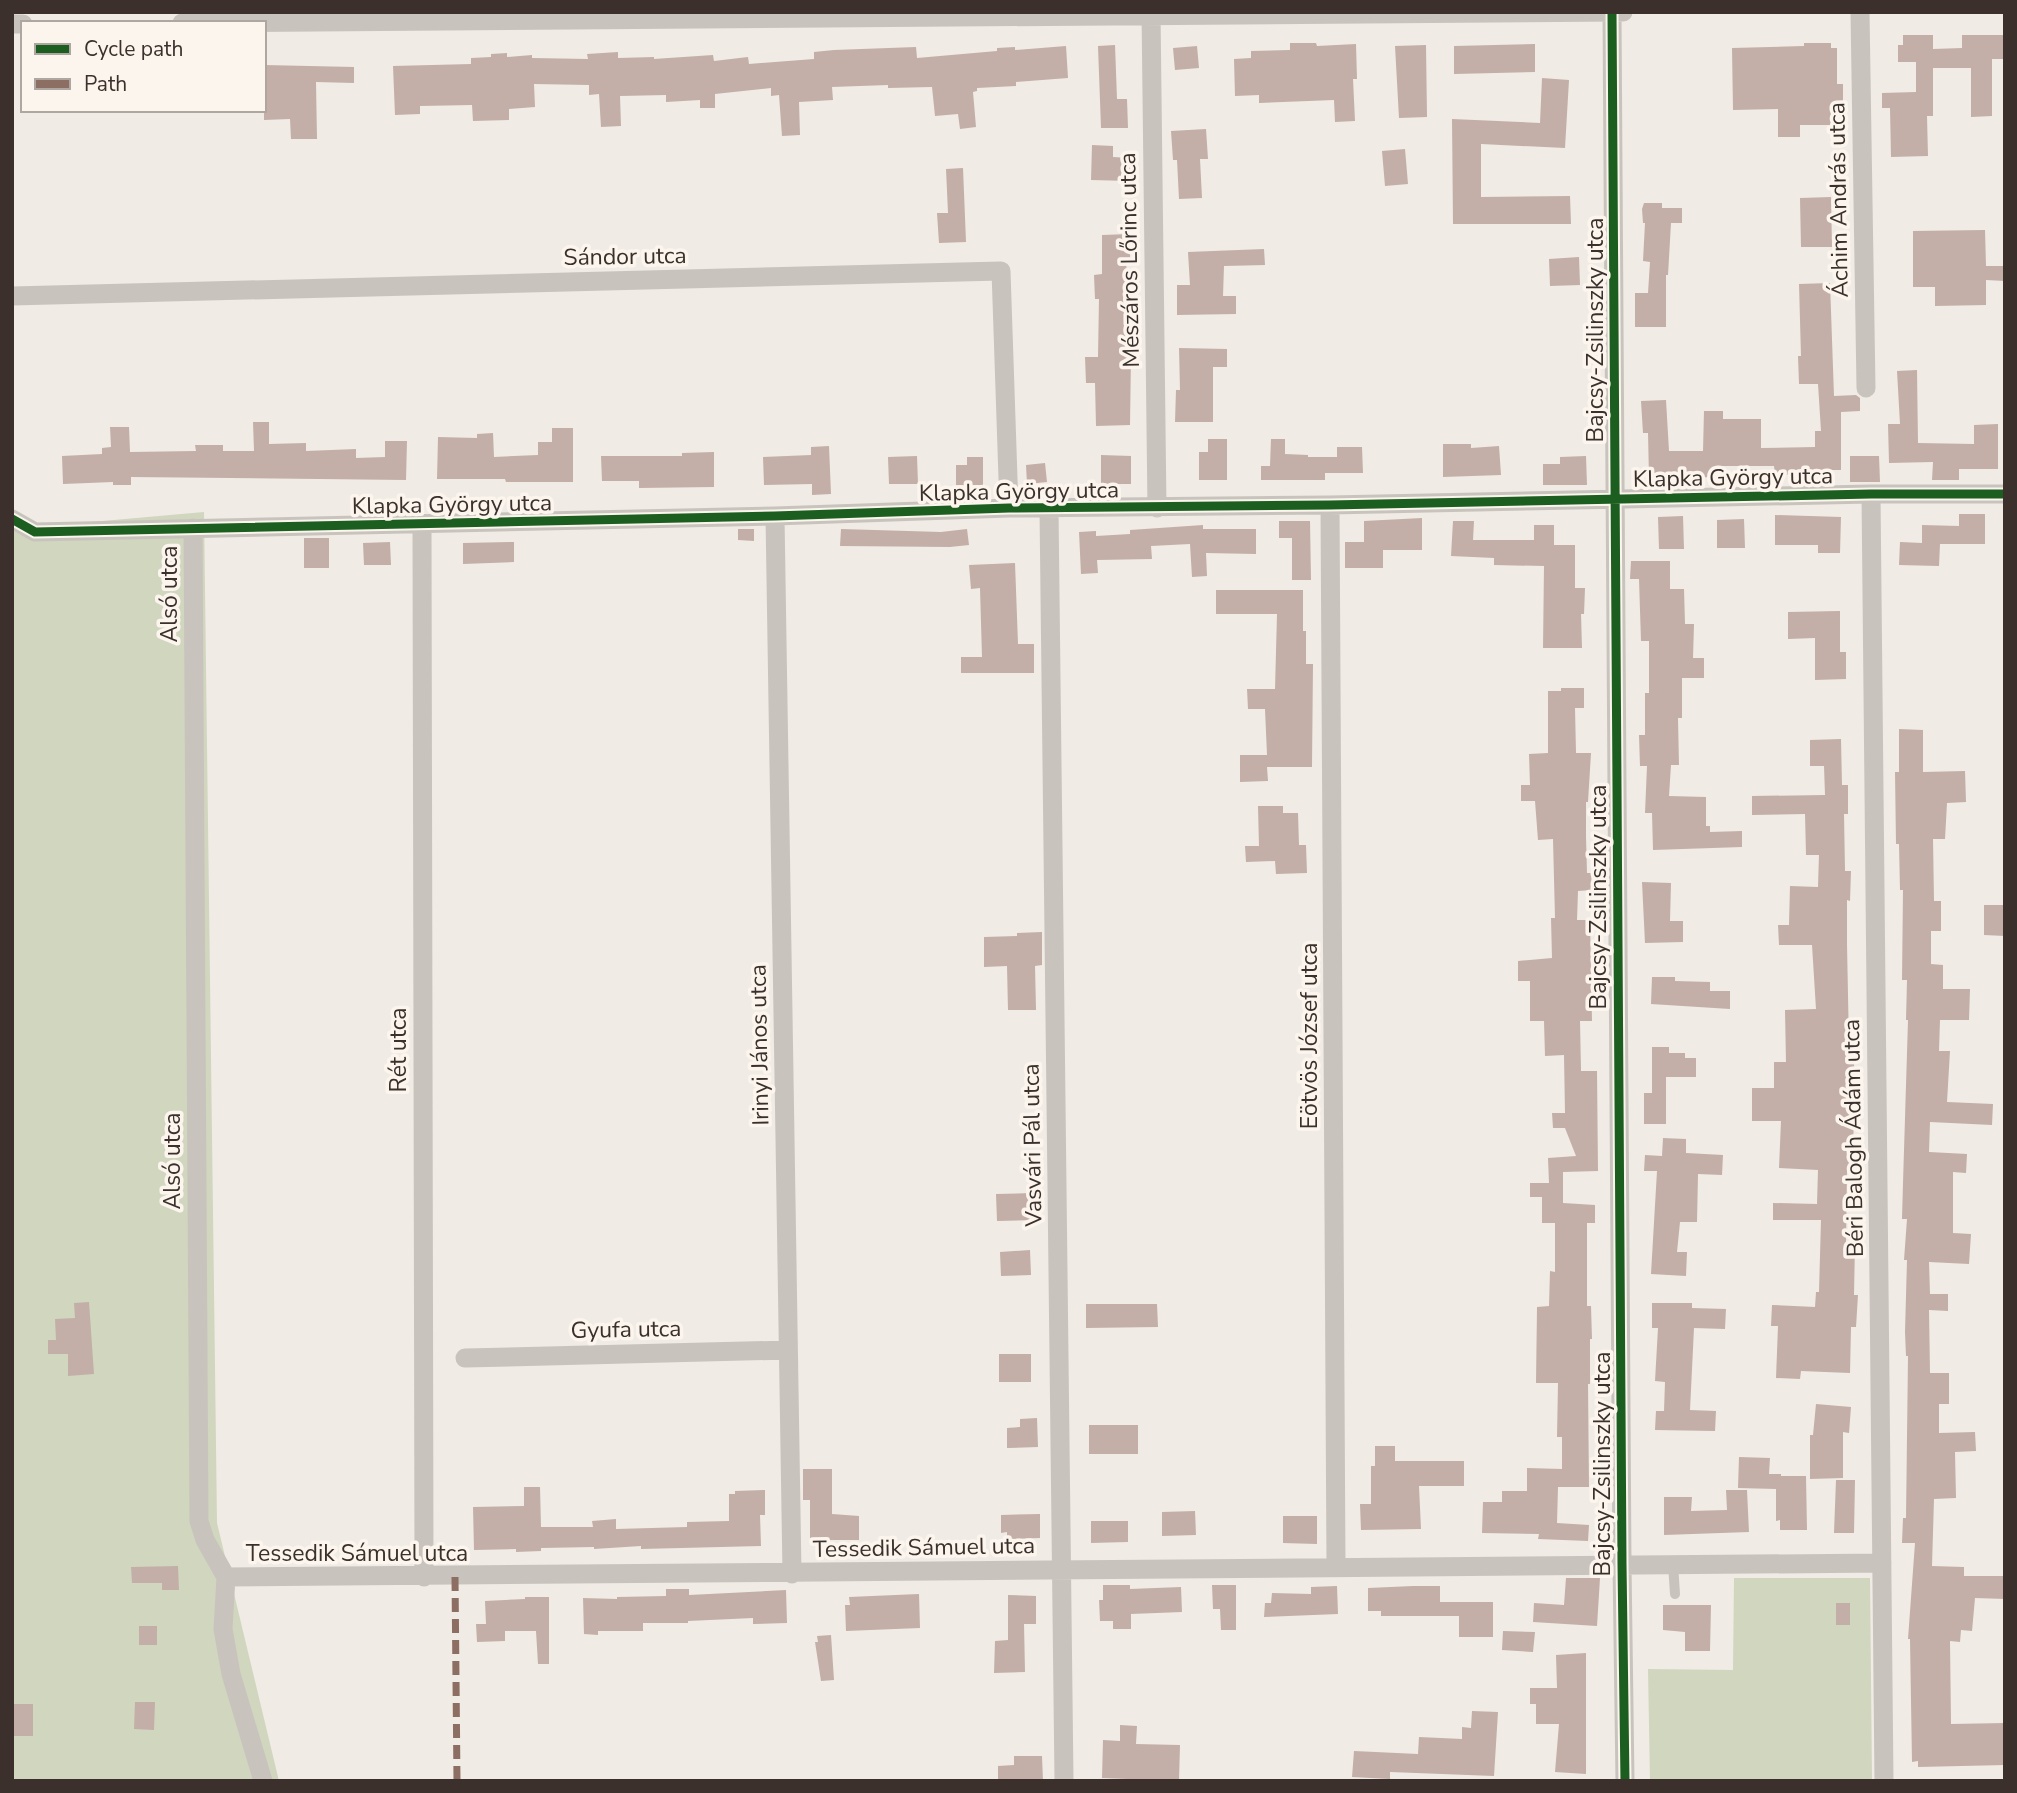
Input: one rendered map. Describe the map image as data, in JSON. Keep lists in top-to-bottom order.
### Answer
{
  "streets": {
    "street": [
      "Áchim András utca",
      "Sándor utca",
      "Mészáros Lőrinc utca",
      "Bajcsy-Zsilinszky utca",
      "Klapka György utca",
      "Alsó utca",
      "Eötvös József utca",
      "Irinyi János utca",
      "Rét utca",
      "Béri Balogh Ádám utca",
      "Vasvári Pál utca",
      "Gyufa utca",
      "Tessedik Sámuel utca"
    ]
  },
  "crossings": [
    ["Sándor utca", "Klapka György utca"],
    ["Mészáros Lőrinc utca", "Klapka György utca"],
    ["Bajcsy-Zsilinszky utca", "Klapka György utca"],
    ["Bajcsy-Zsilinszky utca", "Tessedik Sámuel utca"],
    ["Klapka György utca", "Alsó utca"],
    ["Klapka György utca", "Eötvös József utca"],
    ["Klapka György utca", "Irinyi János utca"],
    ["Klapka György utca", "Rét utca"],
    ["Klapka György utca", "Béri Balogh Ádám utca"],
    ["Klapka György utca", "Vasvári Pál utca"],
    ["Alsó utca", "Tessedik Sámuel utca"],
    ["Eötvös József utca", "Tessedik Sámuel utca"],
    ["Irinyi János utca", "Gyufa utca"],
    ["Irinyi János utca", "Tessedik Sámuel utca"],
    ["Rét utca", "Tessedik Sámuel utca"],
    ["Béri Balogh Ádám utca", "Tessedik Sámuel utca"],
    ["Vasvári Pál utca", "Tessedik Sámuel utca"]
  ],
  "legend": ["Cycle path", "Path"]
}
